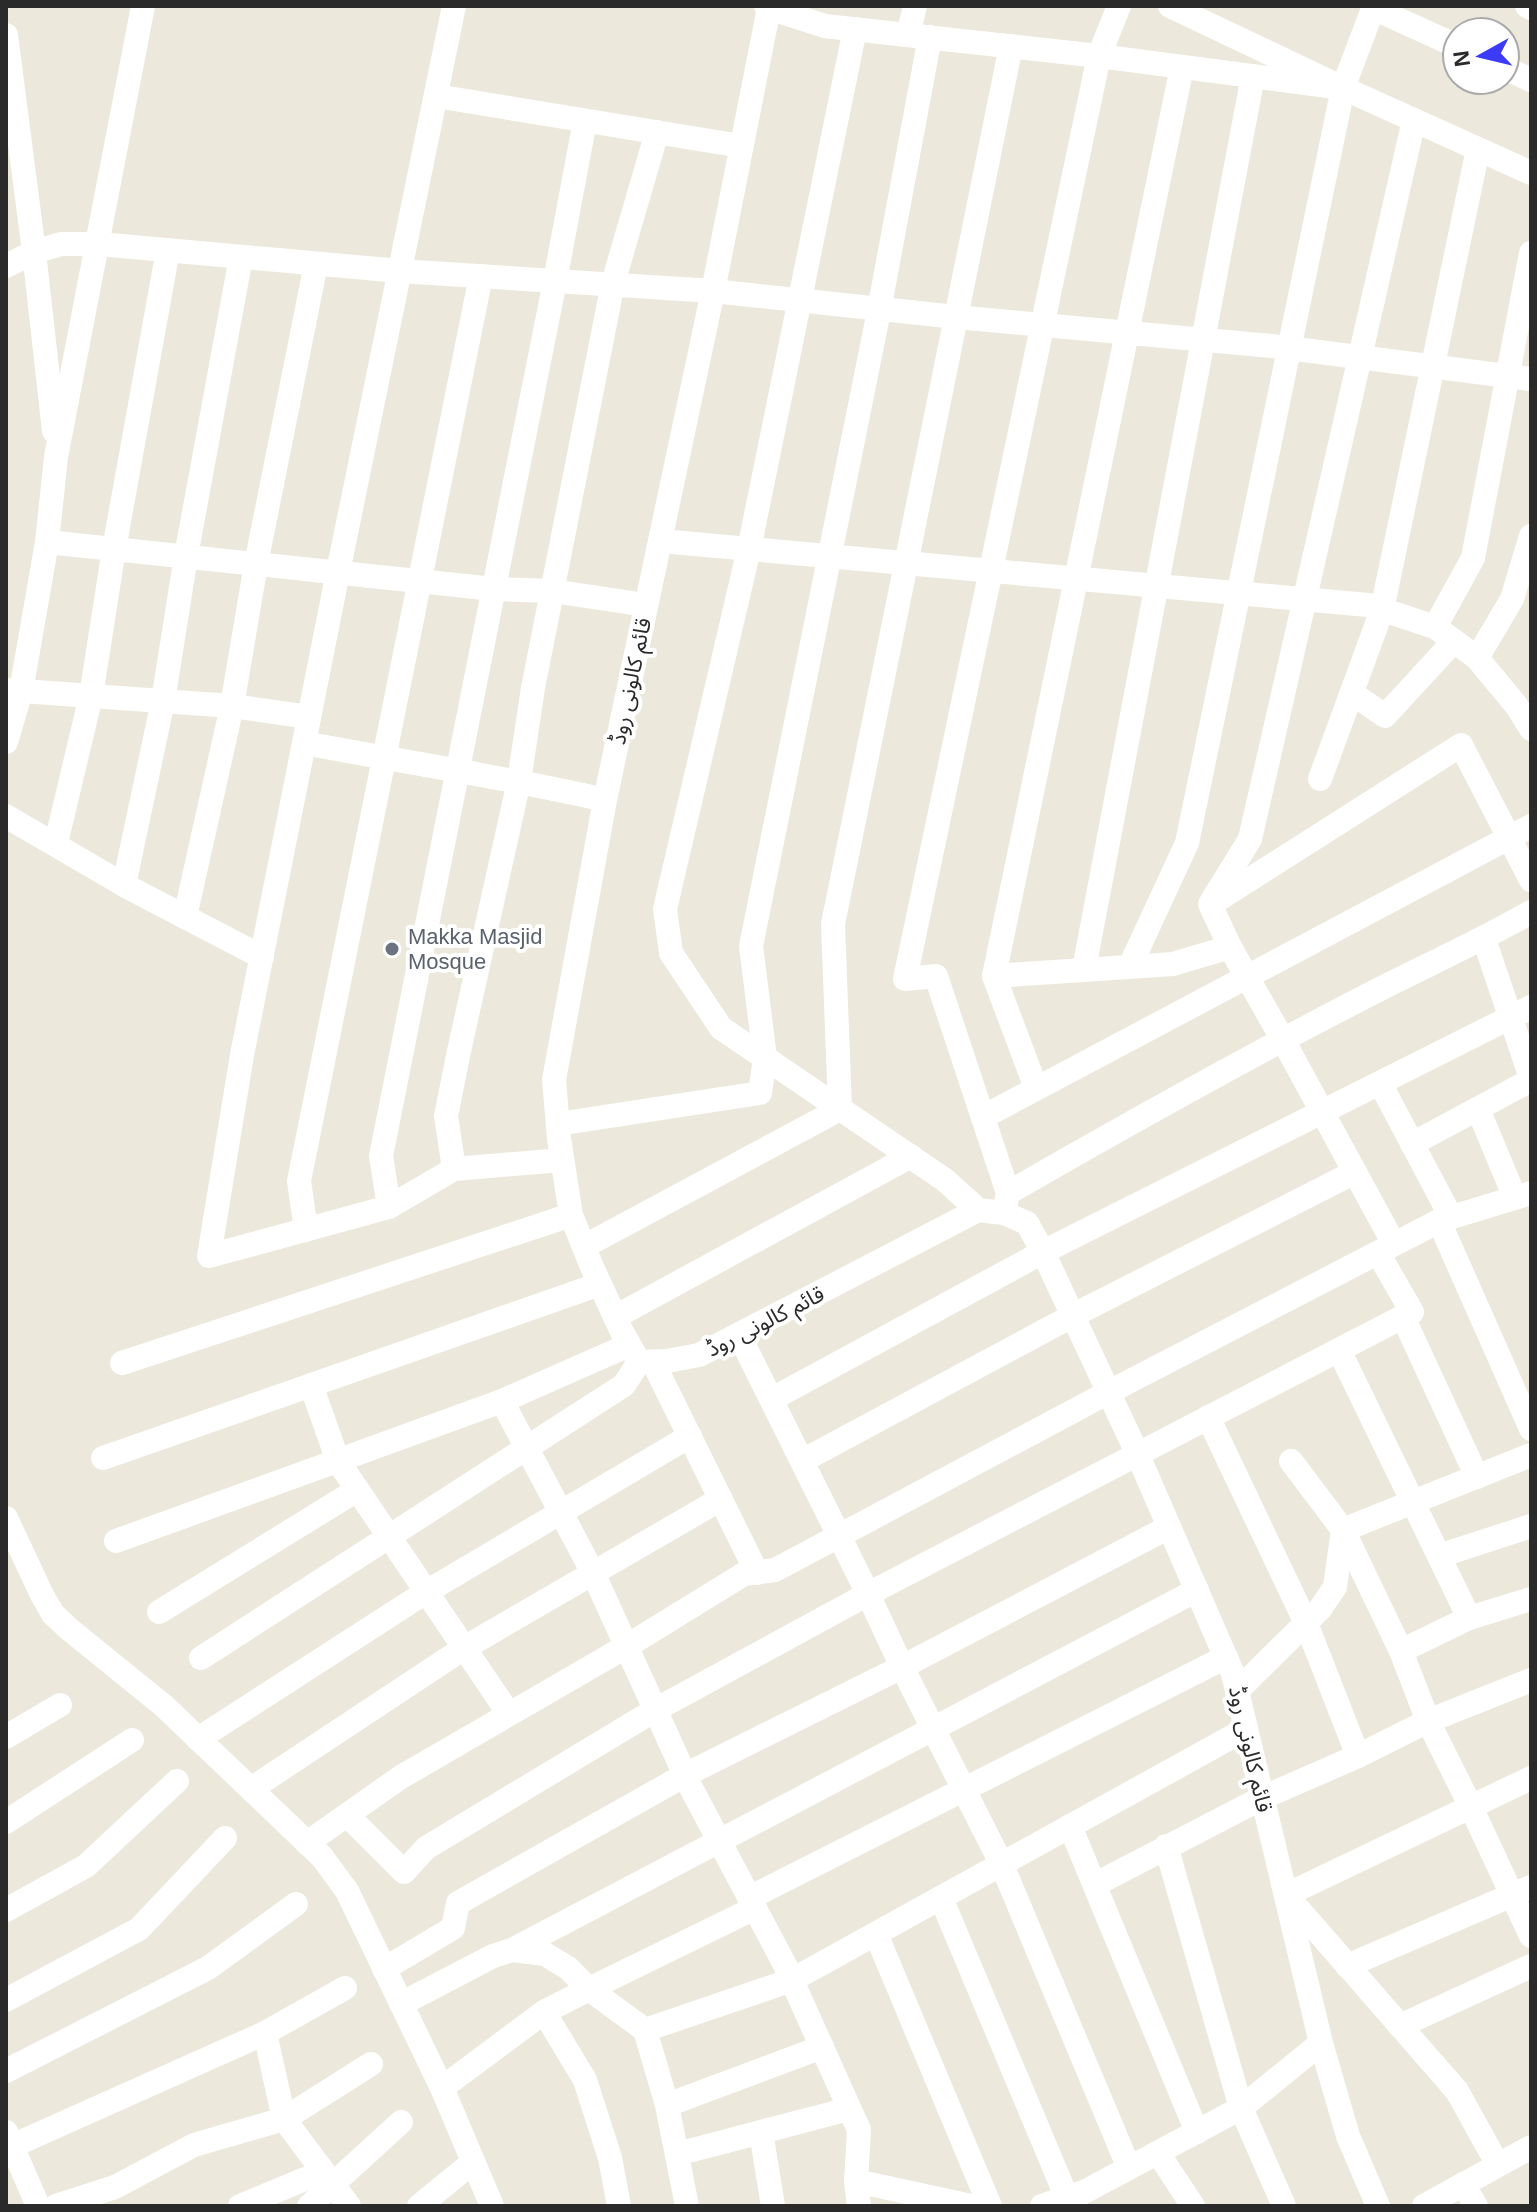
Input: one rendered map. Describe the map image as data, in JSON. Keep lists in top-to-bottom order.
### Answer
{
  "streets": {
    "street": ["قائم کالونی روڈ"]
  },
  "places": ["Makka Masjid Mosque"],
  "north": "left"
}
